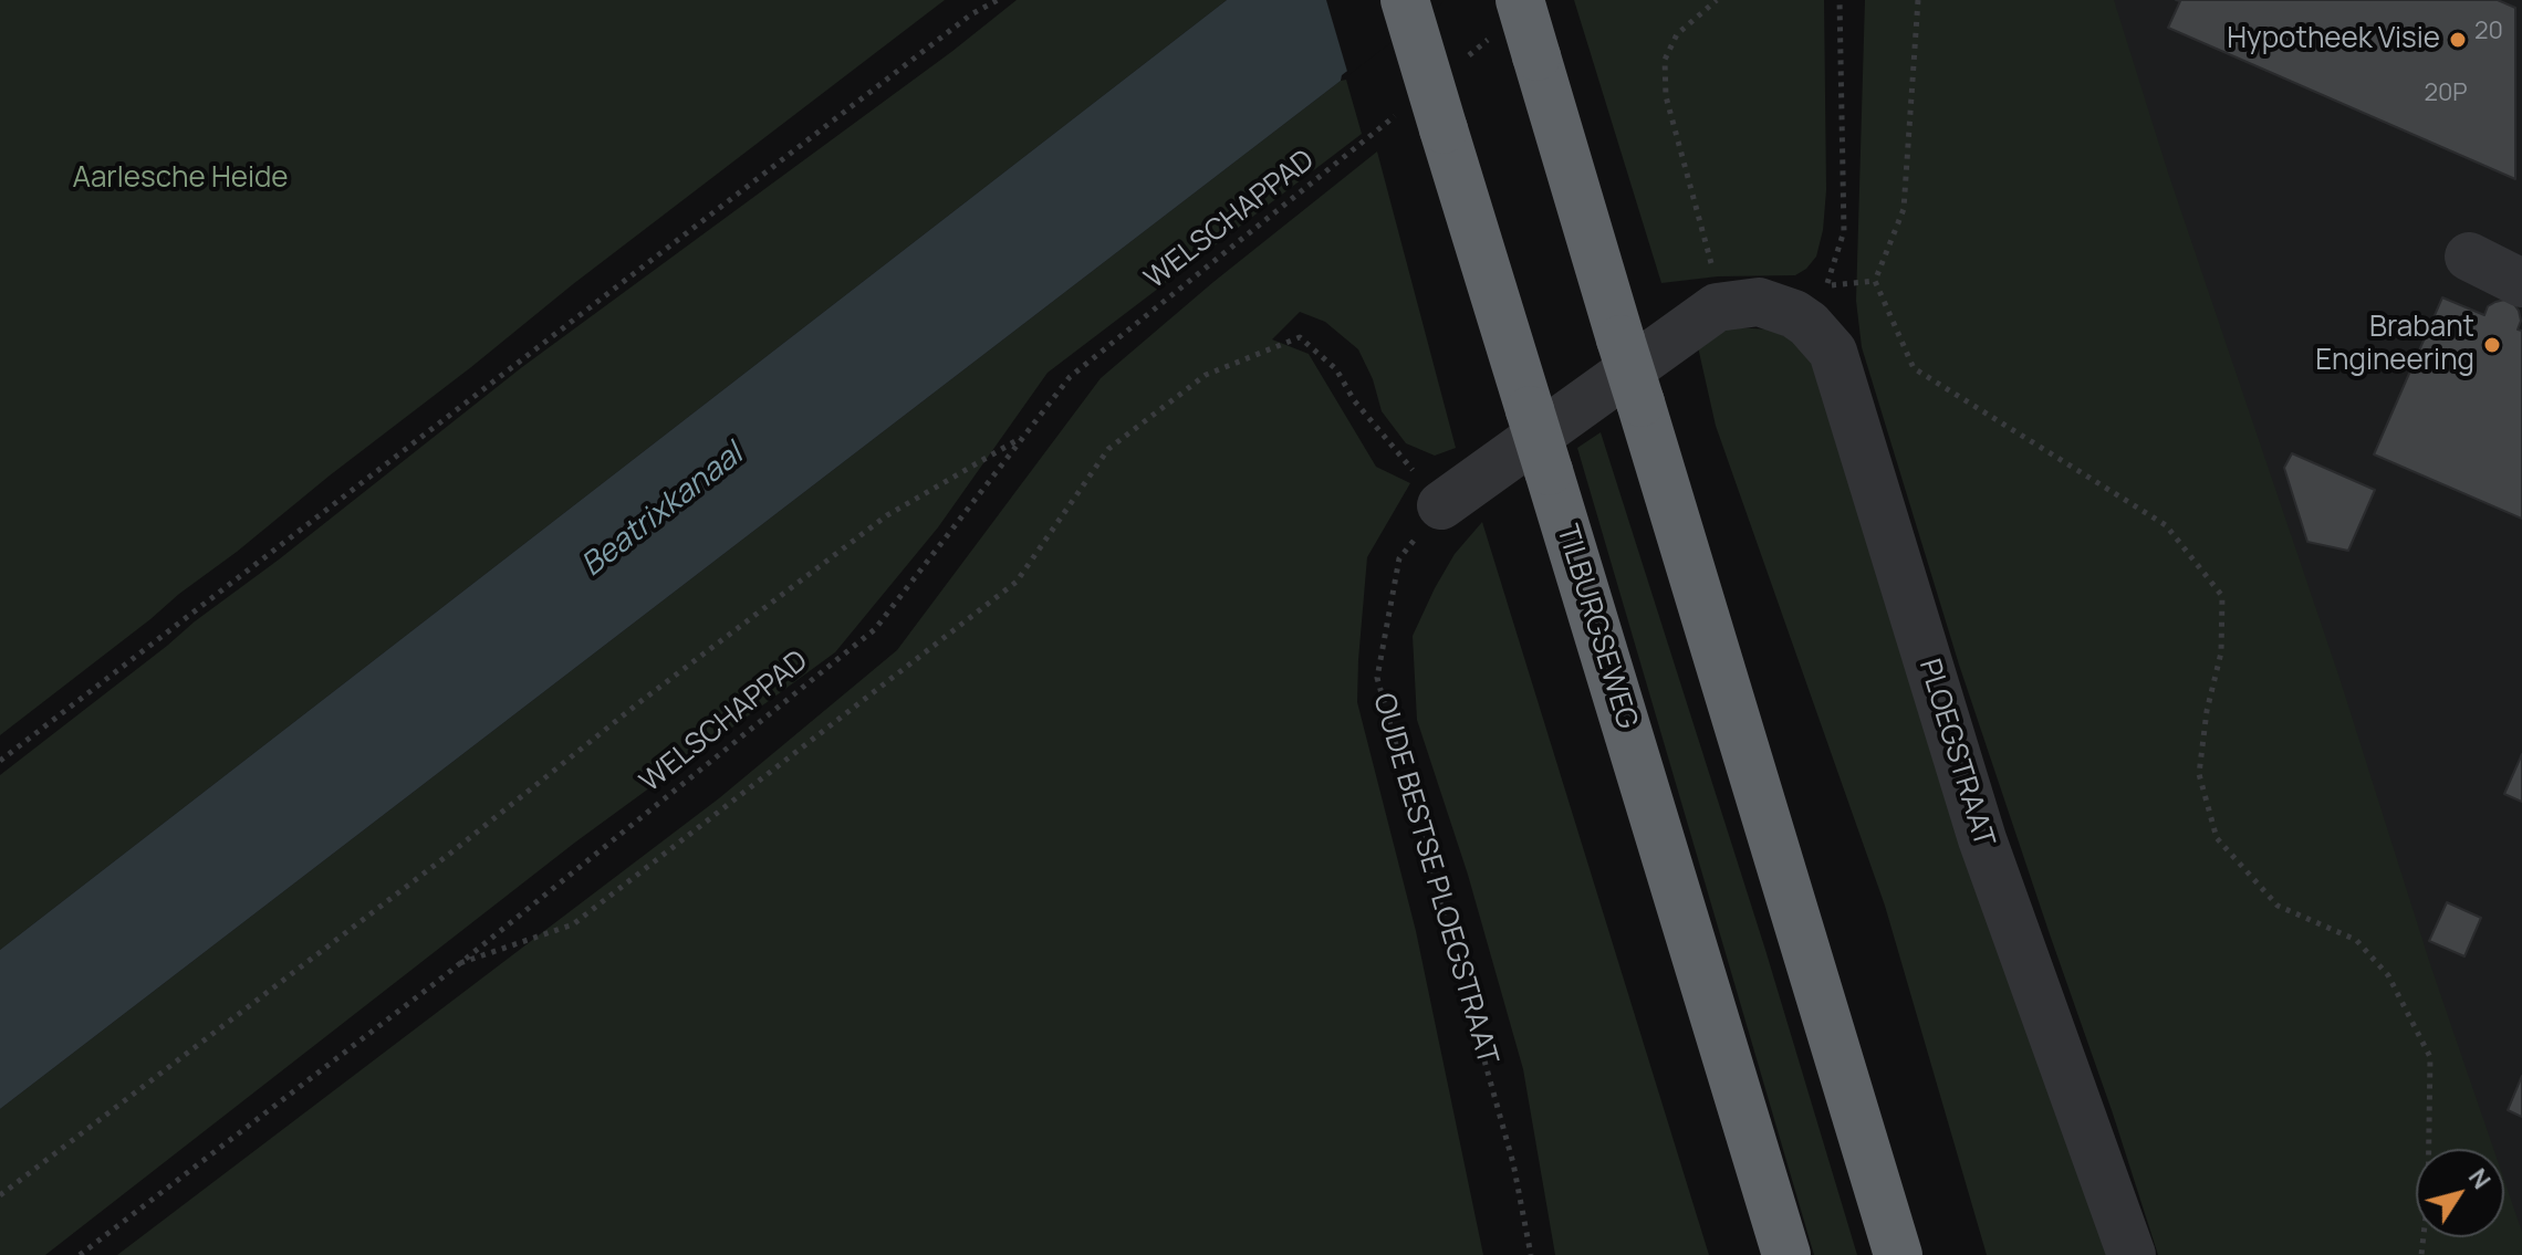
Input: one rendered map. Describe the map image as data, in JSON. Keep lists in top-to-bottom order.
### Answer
{
  "streets": {
    "highway": ["TILBURGSEWEG"],
    "street": ["PLOEGSTRAAT"],
    "path": ["WELSCHAPPAD", "OUDE BESTSE PLOEGSTRAAT"]
  },
  "water": ["Beatrixkanaal"],
  "parks": ["Aarlesche Heide"],
  "places": ["Hypotheek Visie", "Brabant Engineering"],
  "house_numbers": ["20", "20P"],
  "north": "top right"
}
